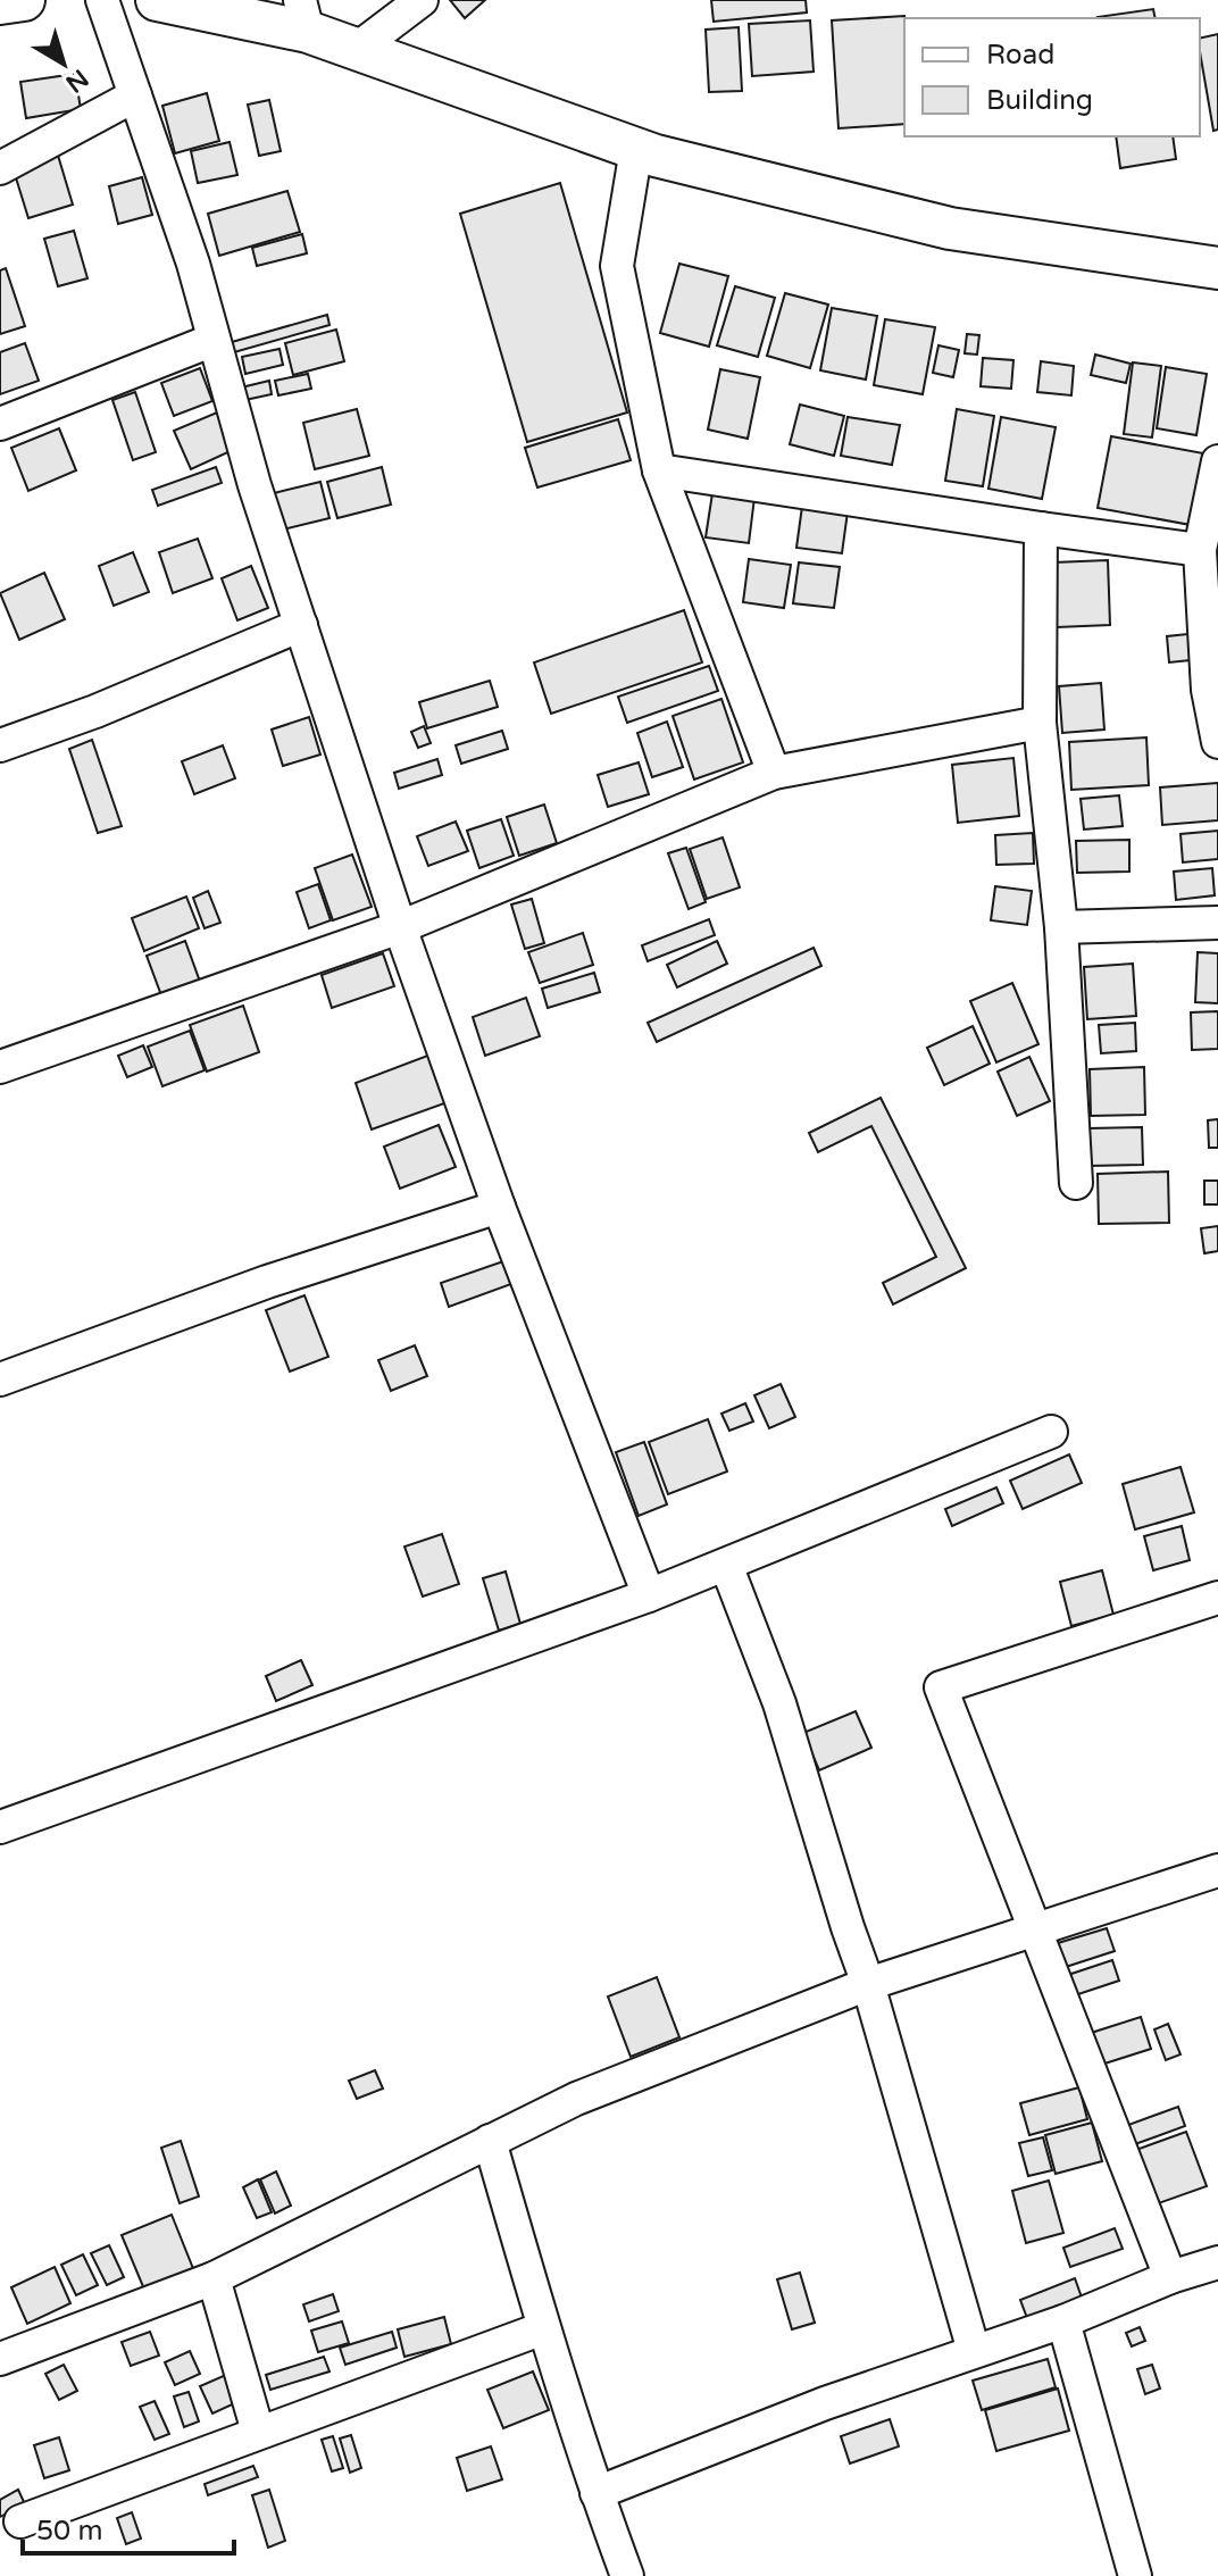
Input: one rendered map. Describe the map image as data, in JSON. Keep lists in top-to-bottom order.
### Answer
{
  "legend": ["Road", "Building"],
  "scale_bar": "50 m",
  "north": "bottom right"
}
